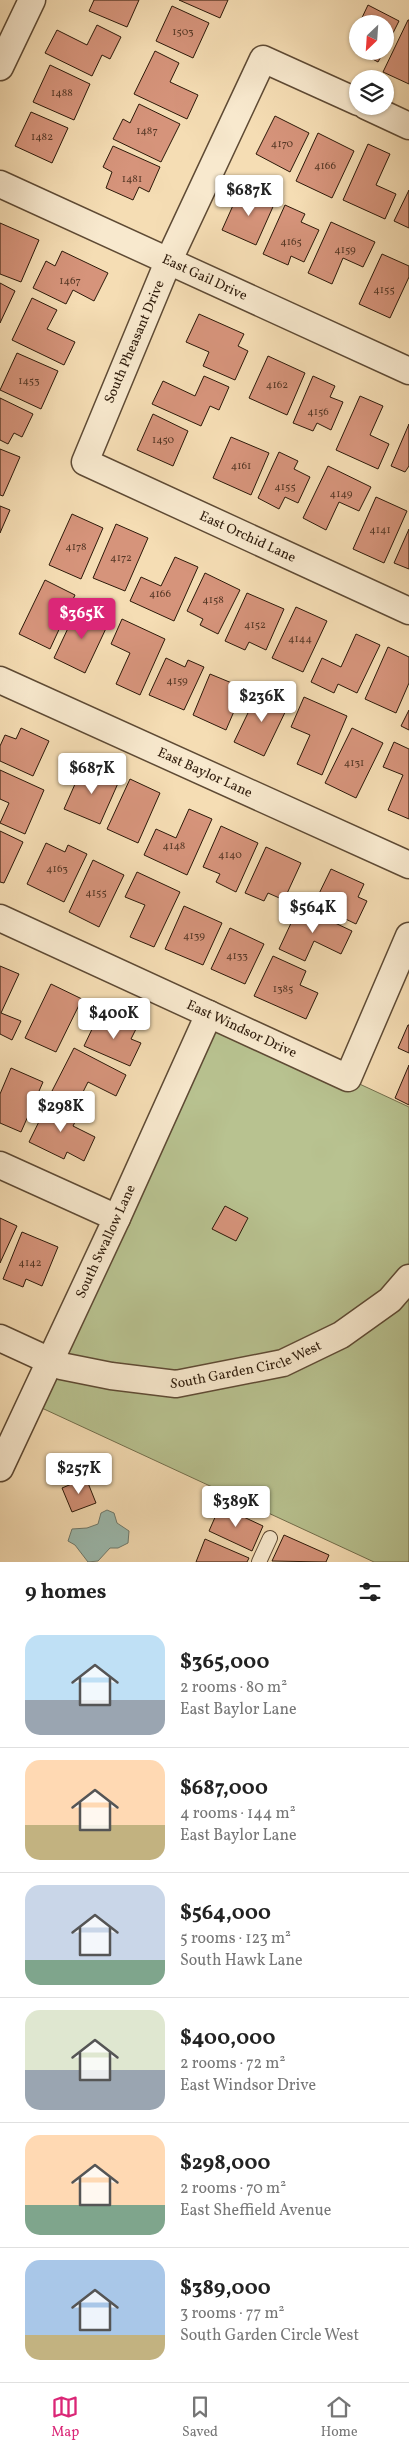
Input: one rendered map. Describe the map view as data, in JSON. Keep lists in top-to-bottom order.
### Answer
{
  "streets": {
    "street": [
      "East Gail Drive",
      "South Pheasant Drive",
      "East Orchid Lane",
      "East Baylor Lane",
      "East Windsor Drive",
      "South Swallow Lane",
      "South Garden Circle West"
    ]
  },
  "crossings": [
    ["East Gail Drive", "South Pheasant Drive"],
    ["South Pheasant Drive", "East Orchid Lane"],
    ["East Windsor Drive", "South Swallow Lane"],
    ["South Swallow Lane", "South Garden Circle West"]
  ],
  "house_numbers": [
    "1503",
    "1488",
    "1487",
    "1482",
    "4170",
    "4166",
    "1481",
    "4165",
    "4159",
    "1467",
    "4155",
    "1453",
    "4162",
    "4156",
    "1450",
    "4161",
    "4155",
    "4149",
    "4141",
    "4178",
    "4172",
    "4166",
    "4158",
    "4152",
    "4144",
    "4159",
    "4131",
    "4148",
    "4140",
    "4163",
    "4155",
    "4139",
    "4133",
    "1385",
    "4142"
  ],
  "north": "bottom left",
  "page": {
    "price": [
      "$687K",
      "$365K",
      "$236K",
      "$687K",
      "$564K",
      "$400K",
      "$298K",
      "$257K",
      "$389K"
    ],
    "heading": "9 homes",
    "list": [
      {
        "name": "$365,000",
        "note": "2 rooms · 80 m² · East Baylor Lane"
      },
      {
        "name": "$687,000",
        "note": "4 rooms · 144 m² · East Baylor Lane"
      },
      {
        "name": "$564,000",
        "note": "5 rooms · 123 m² · South Hawk Lane"
      },
      {
        "name": "$400,000",
        "note": "2 rooms · 72 m² · East Windsor Drive"
      },
      {
        "name": "$298,000",
        "note": "2 rooms · 70 m² · East Sheffield Avenue"
      },
      {
        "name": "$389,000",
        "note": "3 rooms · 77 m² · South Garden Circle West"
      }
    ],
    "tabs": ["Map", "Saved", "Home"]
  }
}
